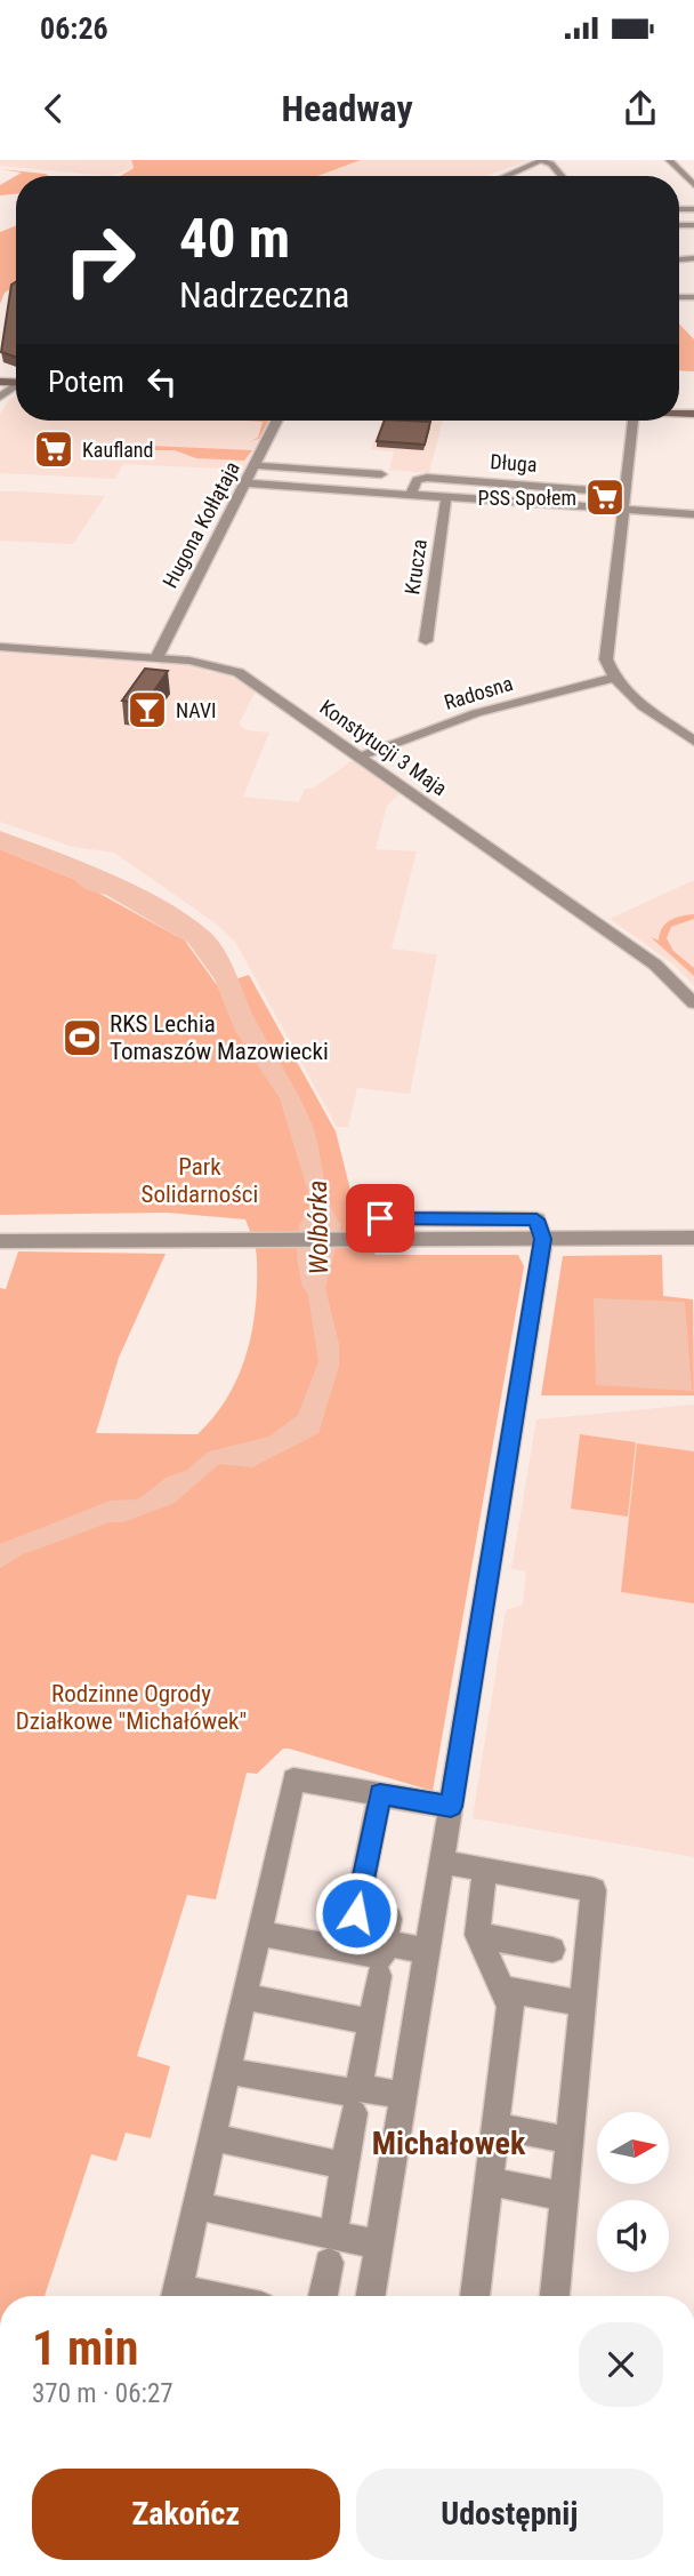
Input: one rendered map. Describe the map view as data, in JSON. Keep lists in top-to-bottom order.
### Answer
{
  "streets": {
    "street": [
      "Długa",
      "Hugona Kołłątaja",
      "Krucza",
      "Radosna",
      "Konstytucji 3 Maja"
    ]
  },
  "crossings": [
    ["Długa", "Hugona Kołłątaja"],
    ["Długa", "Krucza"],
    ["Hugona Kołłątaja", "Konstytucji 3 Maja"],
    ["Radosna", "Konstytucji 3 Maja"]
  ],
  "districts": ["Michałowek"],
  "water": ["Wolbórka"],
  "parks": ["Park Solidarności", "Rodzinne Ogrody Działkowe \"Michałówek\""],
  "places": {
    "supermarket": ["Kaufland", "PSS Społem"],
    "bar": ["NAVI"],
    "sports": ["RKS Lechia Tomaszów Mazowiecki"]
  },
  "north": "right",
  "page": {
    "status": "06:26",
    "header": "Headway",
    "turn": ["40 m", "Nadrzeczna"],
    "then": "Potem",
    "heading": ["1 min", "370 m · 06:27"],
    "buttons": ["Zakończ", "Udostępnij"]
  }
}
